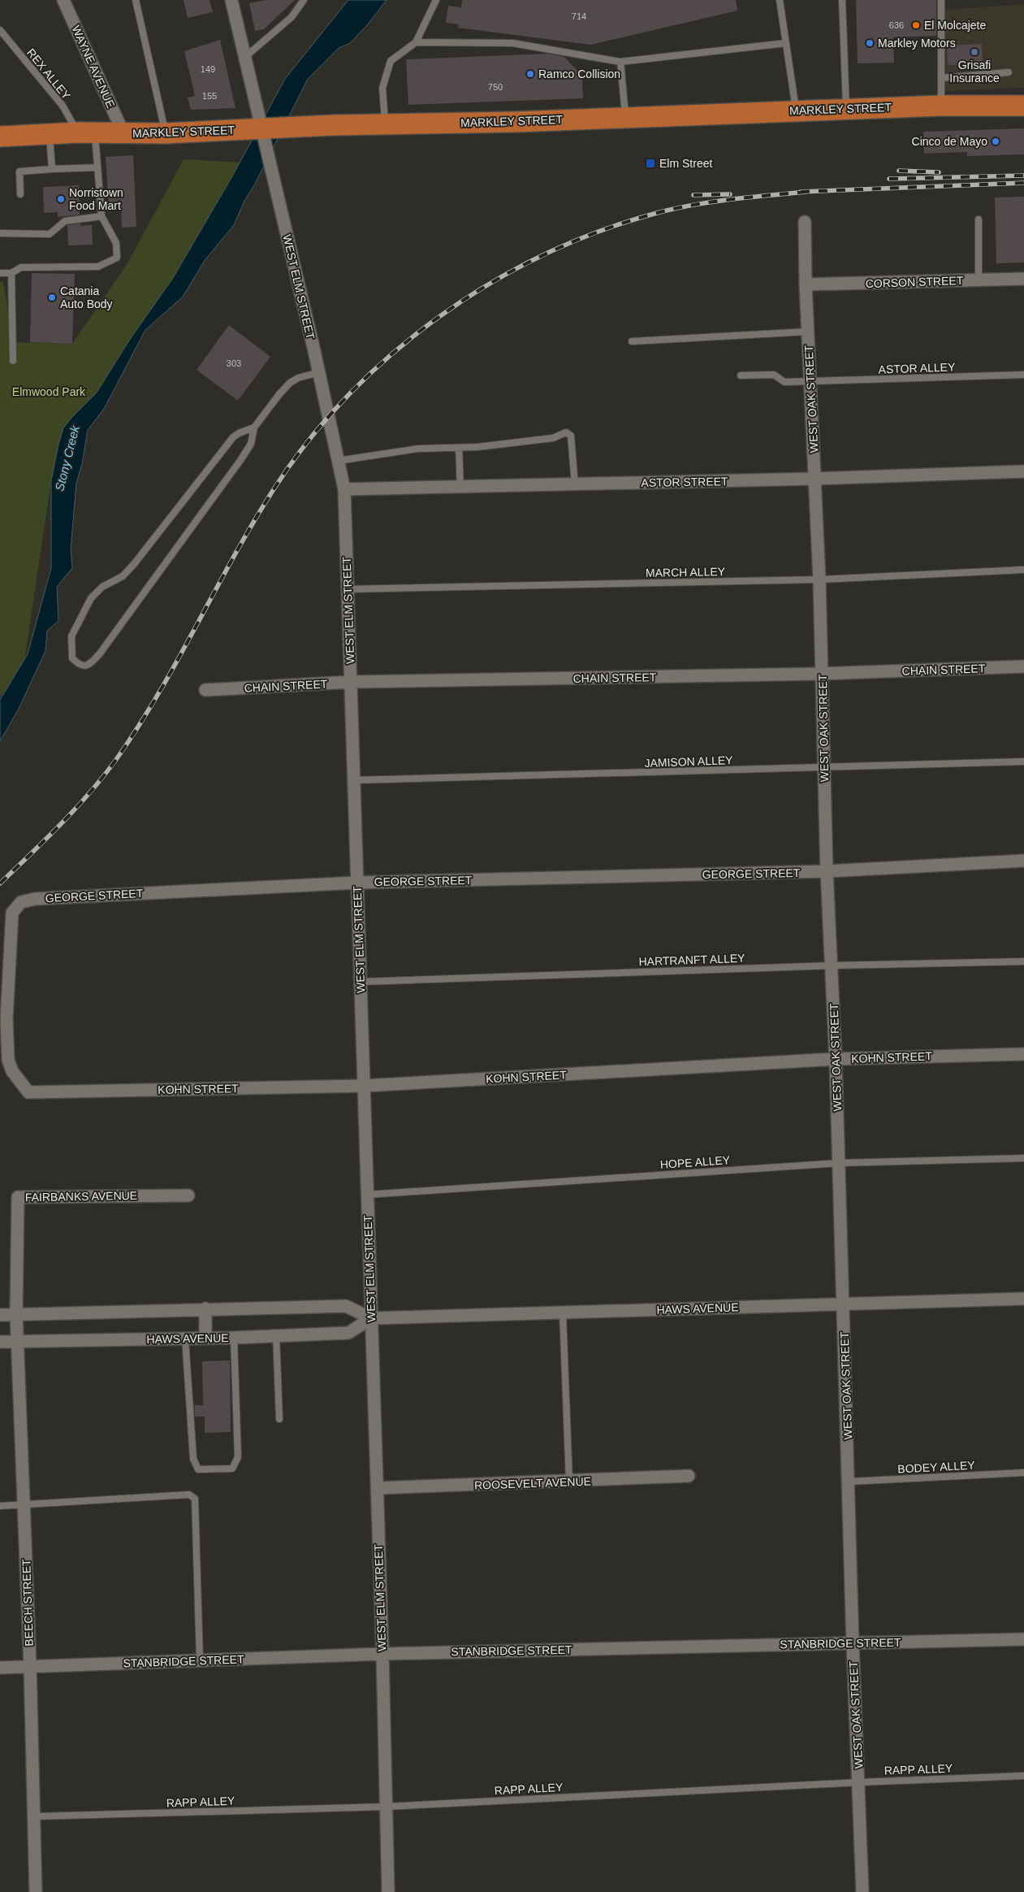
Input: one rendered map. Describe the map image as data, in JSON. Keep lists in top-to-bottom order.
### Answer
{
  "streets": {
    "highway": ["MARKLEY STREET"],
    "street": [
      "WAYNE AVENUE",
      "CORSON STREET",
      "WEST ELM STREET",
      "WEST OAK STREET",
      "ASTOR STREET",
      "CHAIN STREET",
      "GEORGE STREET",
      "KOHN STREET",
      "FAIRBANKS AVENUE",
      "HAWS AVENUE",
      "ROOSEVELT AVENUE",
      "BEECH STREET",
      "STANBRIDGE STREET"
    ],
    "lane": [
      "REX ALLEY",
      "ASTOR ALLEY",
      "MARCH ALLEY",
      "JAMISON ALLEY",
      "HARTRANFT ALLEY",
      "HOPE ALLEY",
      "BODEY ALLEY",
      "RAPP ALLEY"
    ]
  },
  "crossings": [
    ["WAYNE AVENUE", "MARKLEY STREET"],
    ["REX ALLEY", "MARKLEY STREET"],
    ["MARKLEY STREET", "WEST ELM STREET"],
    ["CORSON STREET", "WEST OAK STREET"],
    ["WEST ELM STREET", "ASTOR STREET"],
    ["WEST ELM STREET", "MARCH ALLEY"],
    ["WEST ELM STREET", "CHAIN STREET"],
    ["WEST ELM STREET", "JAMISON ALLEY"],
    ["WEST ELM STREET", "GEORGE STREET"],
    ["WEST ELM STREET", "HARTRANFT ALLEY"],
    ["WEST ELM STREET", "KOHN STREET"],
    ["WEST ELM STREET", "HOPE ALLEY"],
    ["WEST ELM STREET", "HAWS AVENUE"],
    ["WEST ELM STREET", "ROOSEVELT AVENUE"],
    ["WEST ELM STREET", "STANBRIDGE STREET"],
    ["WEST ELM STREET", "RAPP ALLEY"],
    ["ASTOR ALLEY", "WEST OAK STREET"],
    ["WEST OAK STREET", "ASTOR STREET"],
    ["WEST OAK STREET", "MARCH ALLEY"],
    ["WEST OAK STREET", "CHAIN STREET"],
    ["WEST OAK STREET", "JAMISON ALLEY"],
    ["WEST OAK STREET", "GEORGE STREET"],
    ["WEST OAK STREET", "HARTRANFT ALLEY"],
    ["WEST OAK STREET", "KOHN STREET"],
    ["WEST OAK STREET", "HOPE ALLEY"],
    ["WEST OAK STREET", "HAWS AVENUE"],
    ["WEST OAK STREET", "BODEY ALLEY"],
    ["WEST OAK STREET", "STANBRIDGE STREET"],
    ["WEST OAK STREET", "RAPP ALLEY"],
    ["GEORGE STREET", "KOHN STREET"],
    ["FAIRBANKS AVENUE", "HAWS AVENUE"],
    ["FAIRBANKS AVENUE", "BEECH STREET"],
    ["HAWS AVENUE", "BEECH STREET"],
    ["BEECH STREET", "STANBRIDGE STREET"],
    ["BEECH STREET", "RAPP ALLEY"]
  ],
  "water": ["Stony Creek"],
  "parks": ["Elmwood Park"],
  "places": {
    "other": [
      "El Molcajete",
      "Markley Motors",
      "Grisafi Insurance",
      "Ramco Collision",
      "Cinco de Mayo",
      "Norristown Food Mart",
      "Catania Auto Body"
    ],
    "transit": ["Elm Street"]
  },
  "house_numbers": [
    "714",
    "636",
    "149",
    "750",
    "155",
    "303"
  ]
}
